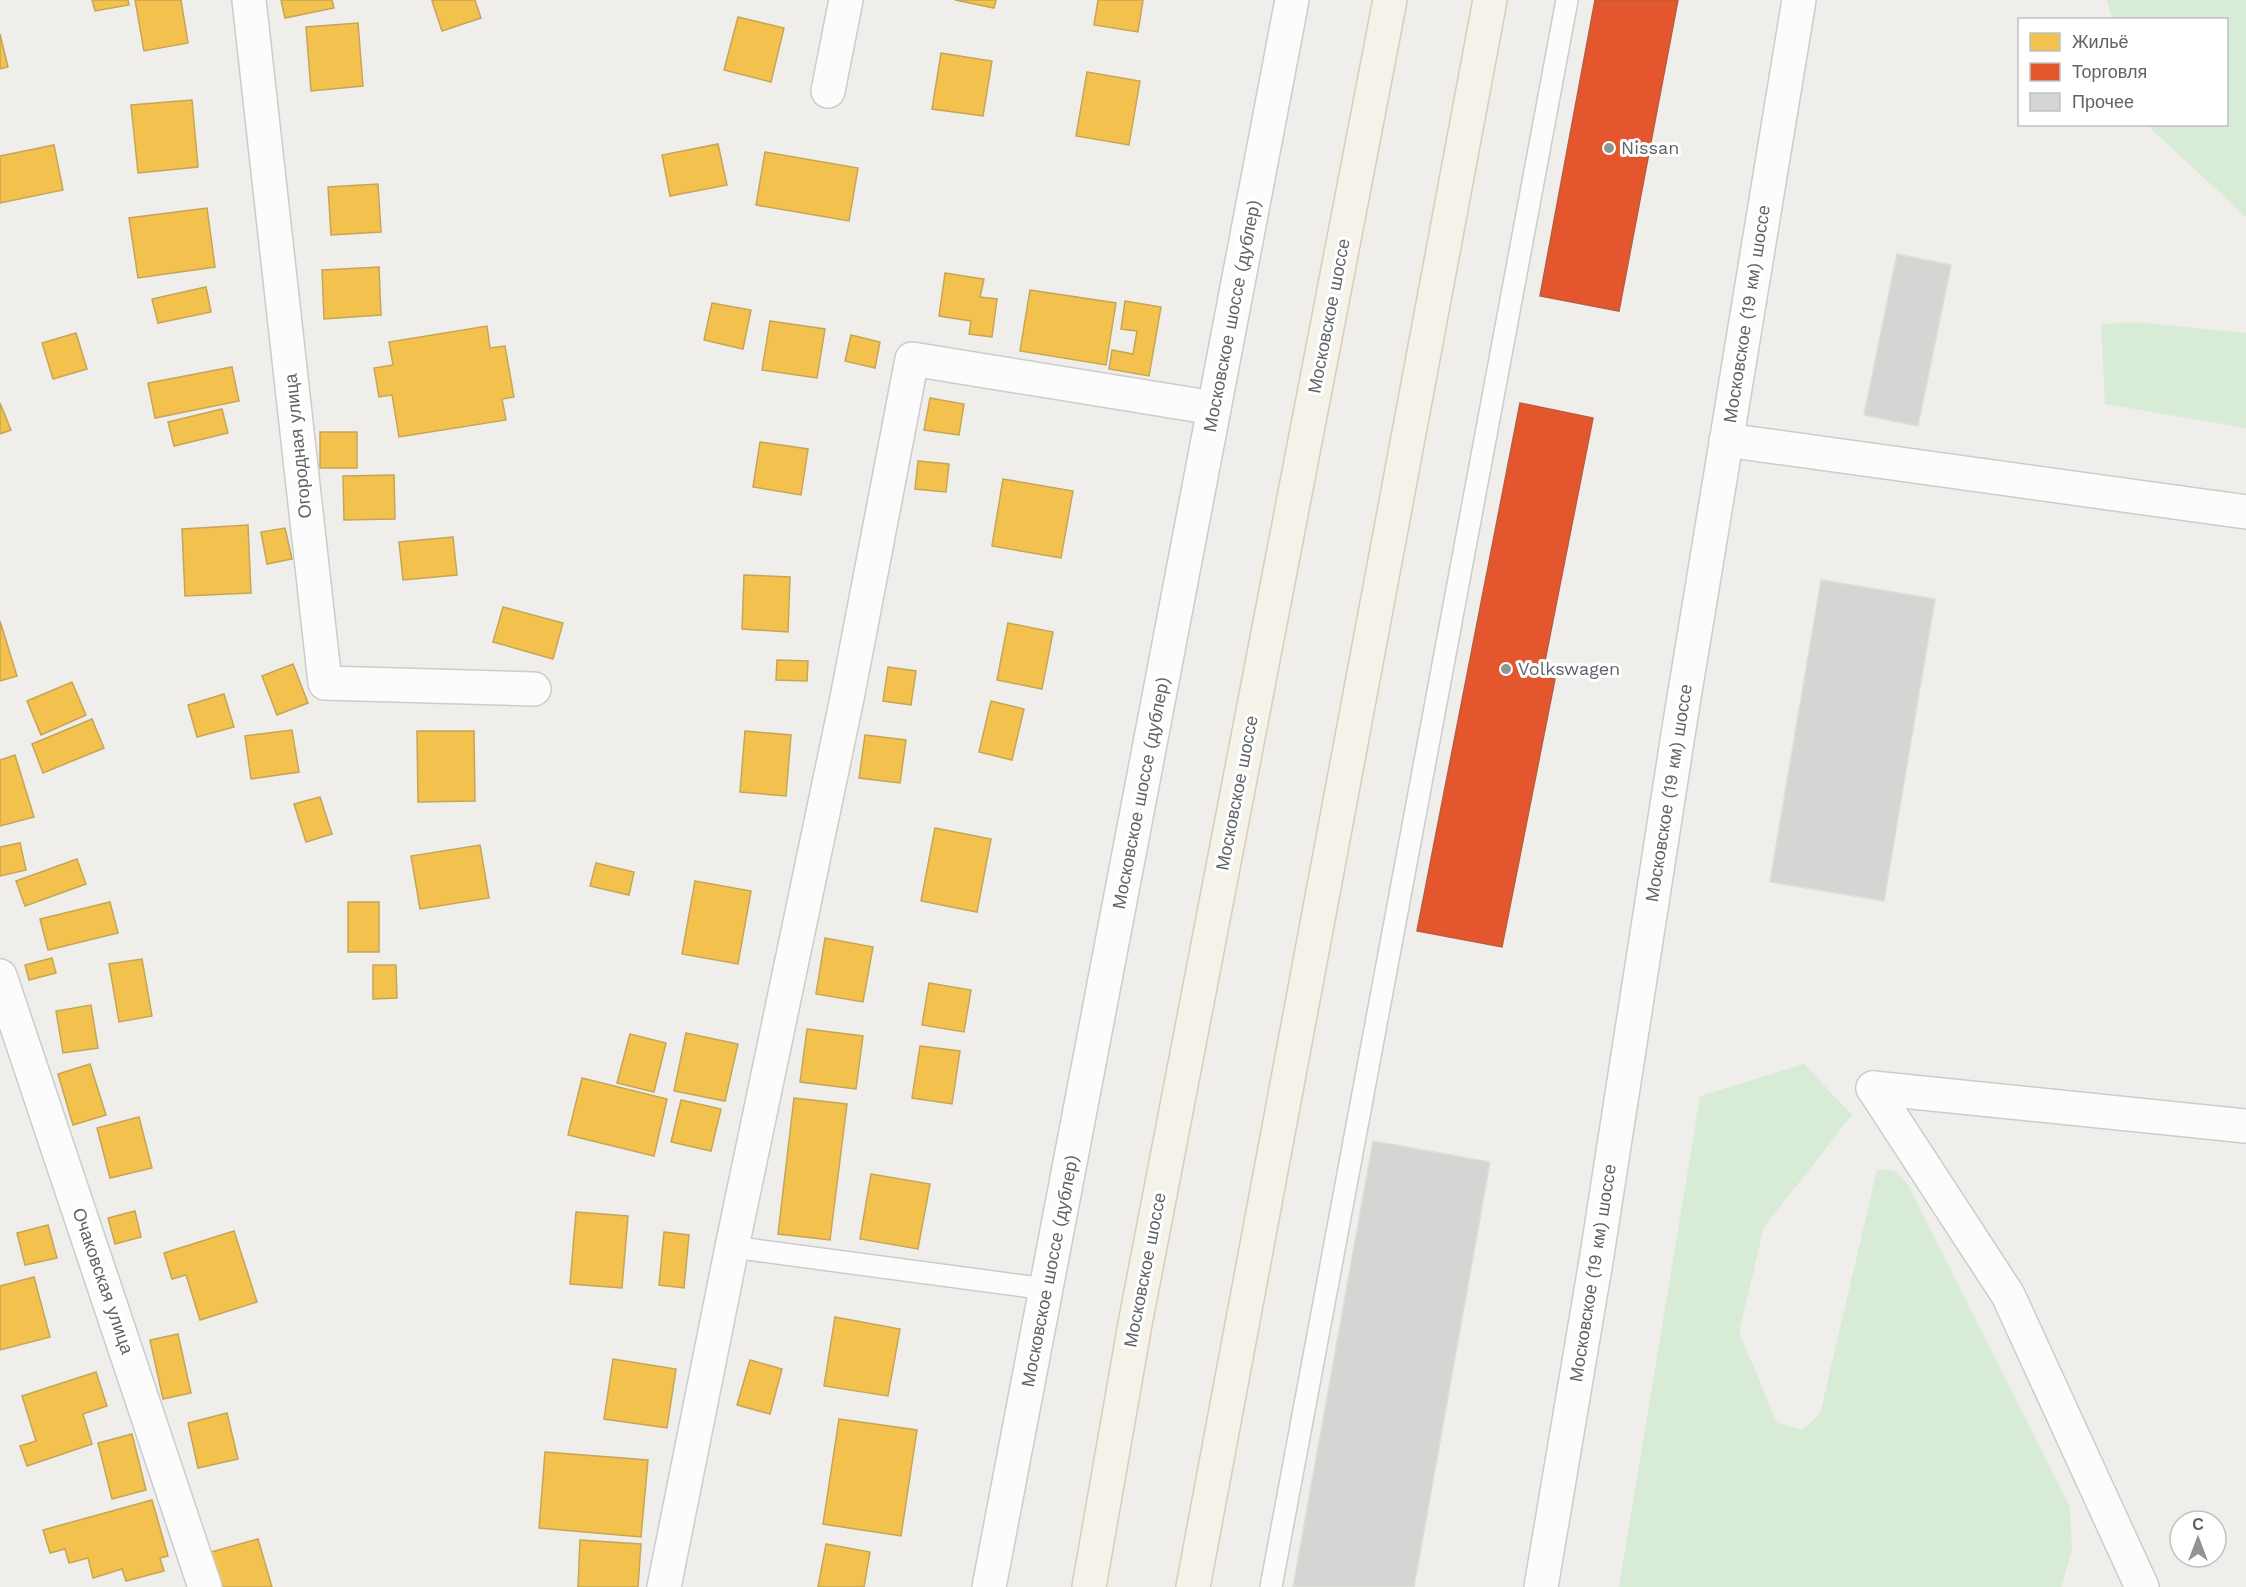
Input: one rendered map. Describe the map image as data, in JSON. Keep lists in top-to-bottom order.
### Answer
{
  "streets": {
    "main road": ["Московское шоссе"],
    "street": [
      "Московское (19 км) шоссе",
      "Московское шоссе (дублер)",
      "Огородная улица",
      "Очаковская улица"
    ]
  },
  "places": ["Nissan", "Volkswagen"],
  "legend": ["Жильё", "Торговля", "Прочее"],
  "north": "top"
}
